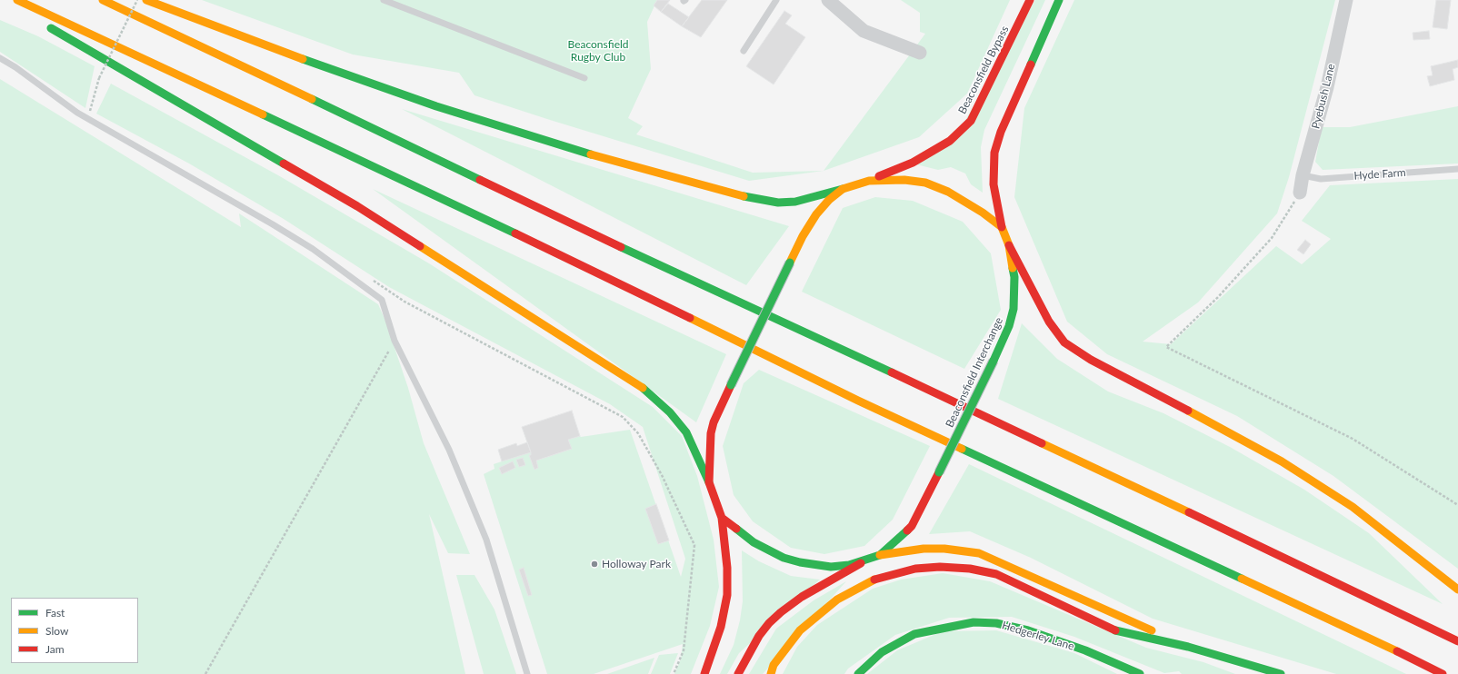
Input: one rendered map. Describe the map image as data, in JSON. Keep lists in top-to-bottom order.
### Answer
{
  "streets": {
    "main road": ["Beaconsfield Bypass", "Beaconsfield Interchange", "Hedgerley Lane"],
    "street": ["Pyebush Lane"],
    "lane": ["Hyde Farm"]
  },
  "crossings": [
    ["Pyebush Lane", "Hyde Farm"]
  ],
  "parks": ["Beaconsfield Rugby Club"],
  "places": ["Holloway Park"],
  "legend": ["Fast", "Slow", "Jam"]
}
